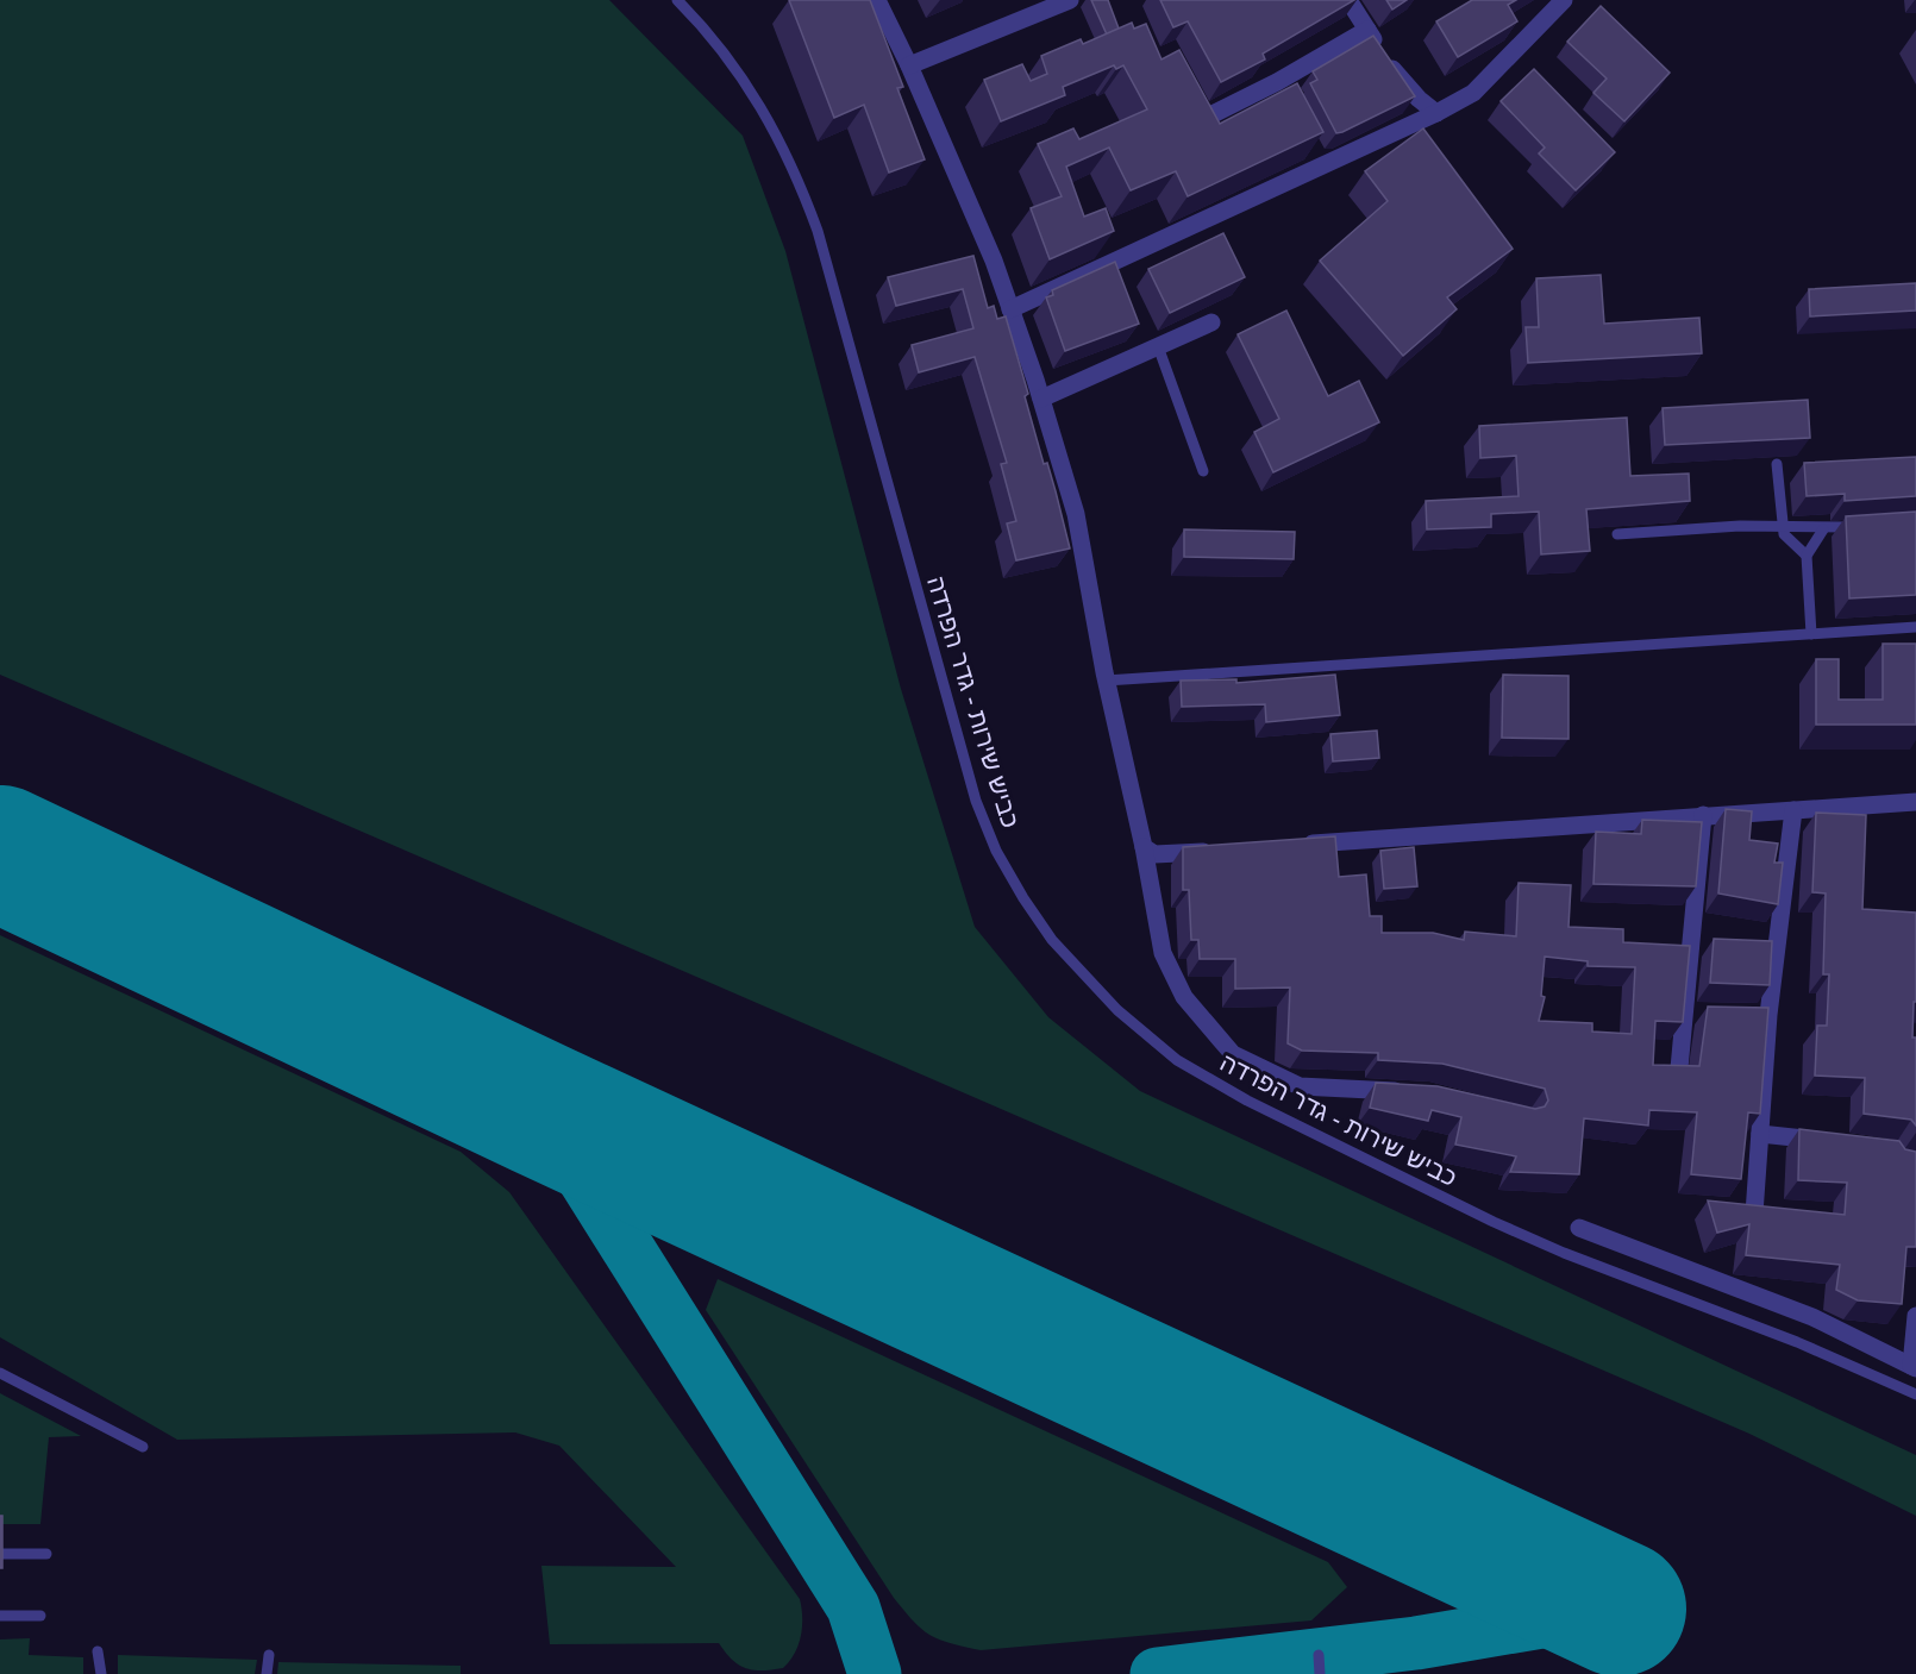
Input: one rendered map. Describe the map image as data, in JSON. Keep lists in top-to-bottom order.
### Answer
{
  "streets": {
    "lane": ["כביש שירות - גדר הפרדה"]
  }
}
